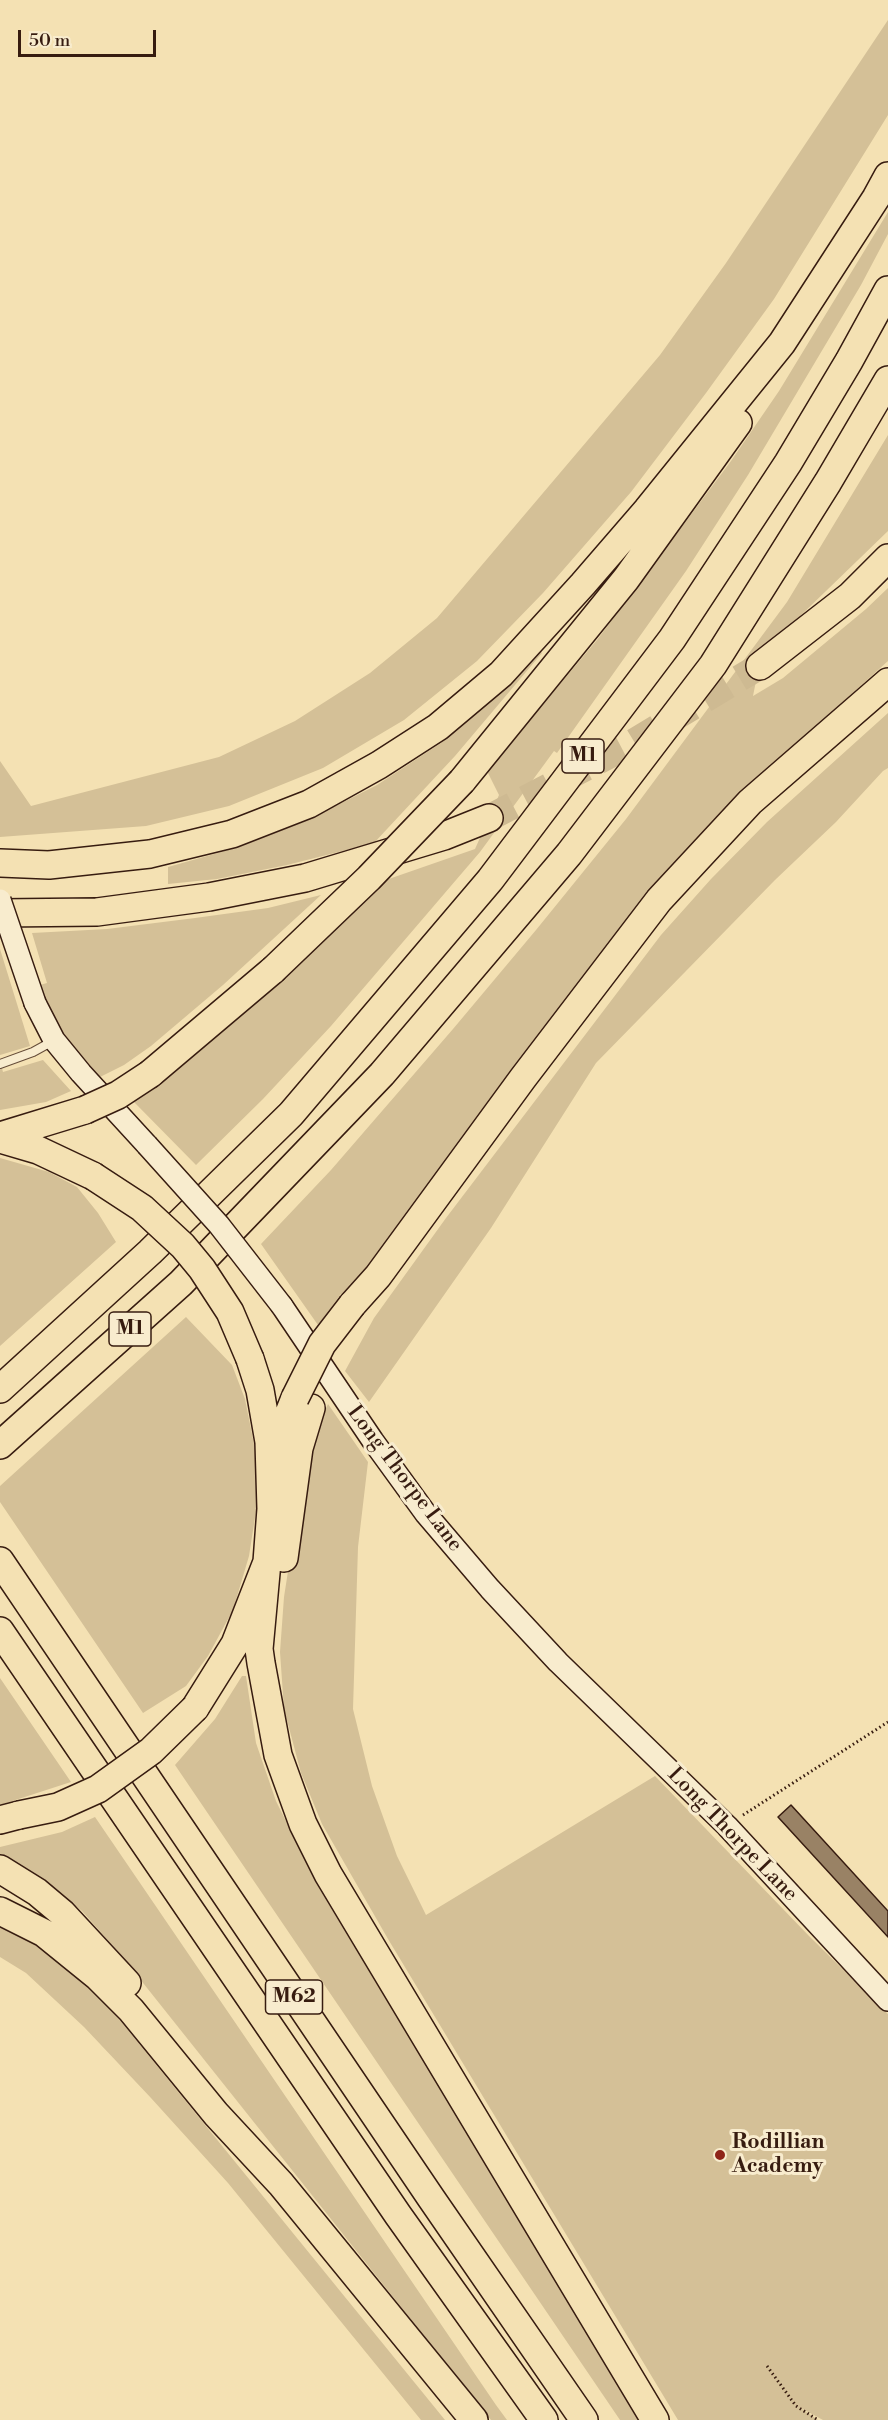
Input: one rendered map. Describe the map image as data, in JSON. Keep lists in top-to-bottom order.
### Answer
{
  "streets": {
    "highway": ["M1", "M62"],
    "main road": ["Long Thorpe Lane"]
  },
  "places": ["Rodillian Academy"],
  "scale_bar": "50 m"
}
